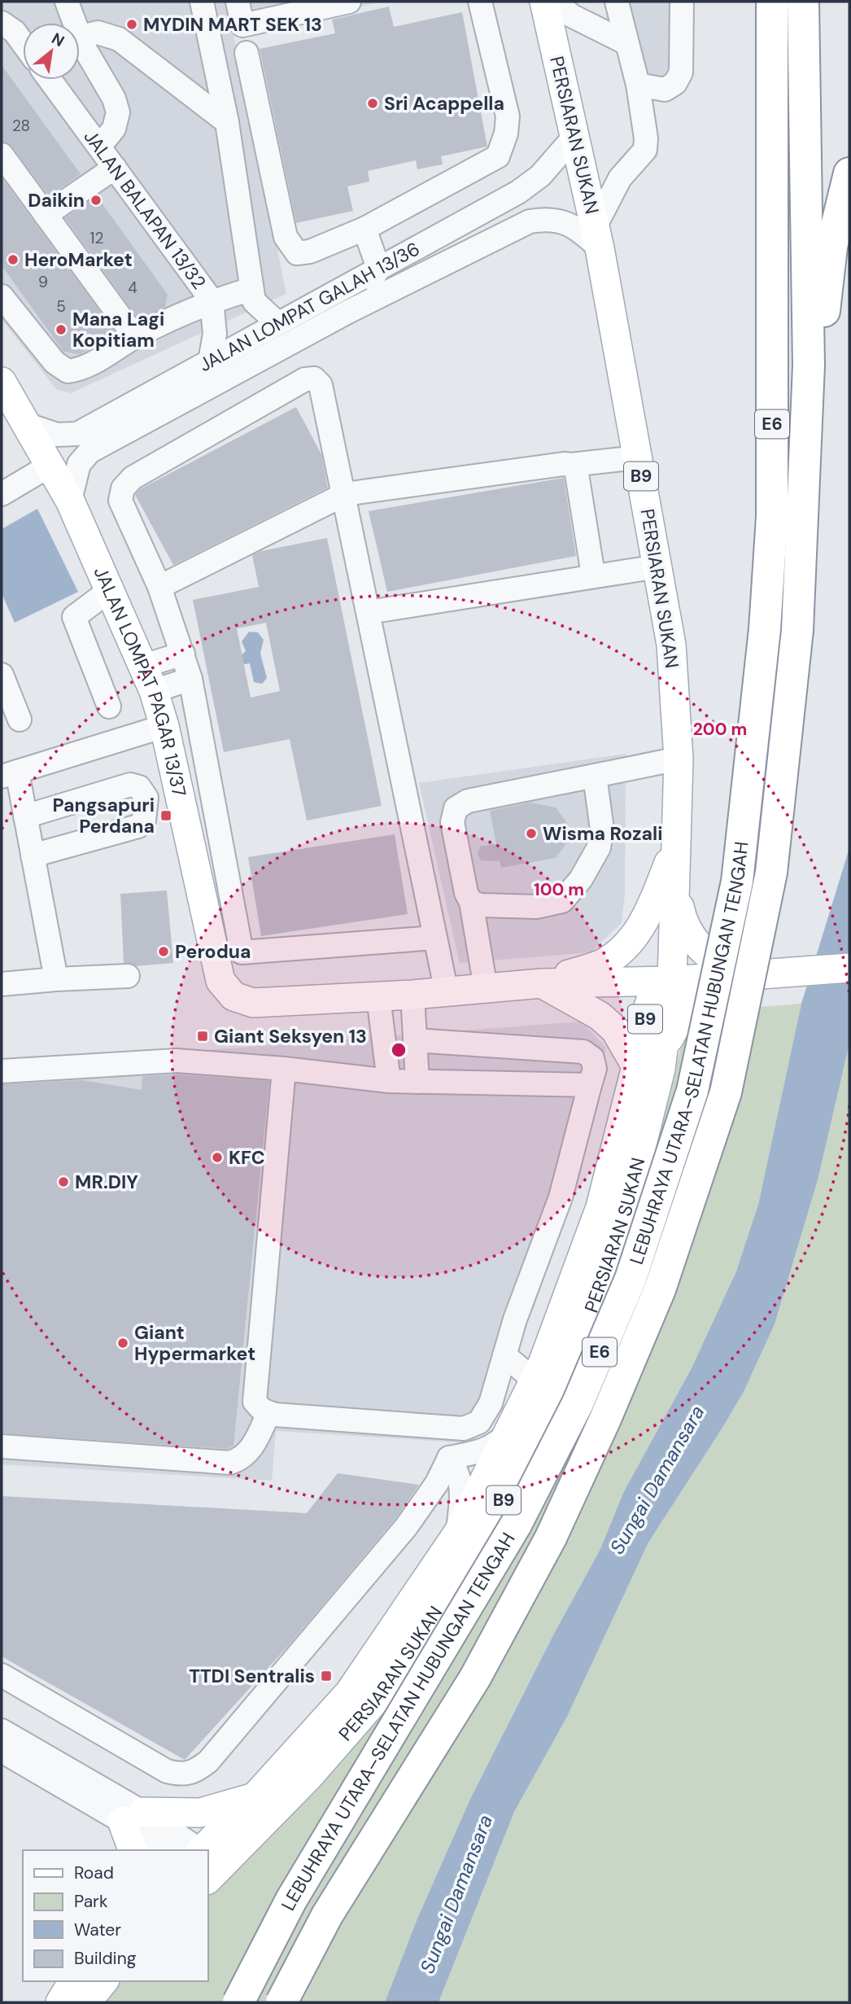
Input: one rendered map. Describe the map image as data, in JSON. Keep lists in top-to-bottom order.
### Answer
{
  "streets": {
    "highway": ["E6", "LEBUHRAYA UTARA–SELATAN HUBUNGAN TENGAH"],
    "main road": ["PERSIARAN SUKAN", "B9", "JALAN LOMPAT PAGAR 13/37"],
    "street": ["JALAN BALAPAN 13/32", "JALAN LOMPAT GALAH 13/36"]
  },
  "crossings": [
    ["PERSIARAN SUKAN", "JALAN LOMPAT GALAH 13/36"],
    ["PERSIARAN SUKAN", "B9"],
    ["JALAN BALAPAN 13/32", "JALAN LOMPAT GALAH 13/36"],
    ["JALAN LOMPAT GALAH 13/36", "JALAN LOMPAT PAGAR 13/37"]
  ],
  "water": ["Sungai Damansara"],
  "places": {
    "other": [
      "MYDIN MART SEK 13",
      "Sri Acappella",
      "Daikin",
      "HeroMarket",
      "Mana Lagi Kopitiam",
      "Wisma Rozali",
      "Perodua",
      "KFC",
      "MR.DIY",
      "Giant Hypermarket"
    ],
    "transit": ["Pangsapuri Perdana", "Giant Seksyen 13", "TTDI Sentralis"]
  },
  "house_numbers": [
    "28",
    "12",
    "9",
    "4",
    "5"
  ],
  "legend": [
    "Road",
    "Park",
    "Water",
    "Building"
  ],
  "north": "top right",
  "rings": ["200 m", "100 m"]
}
